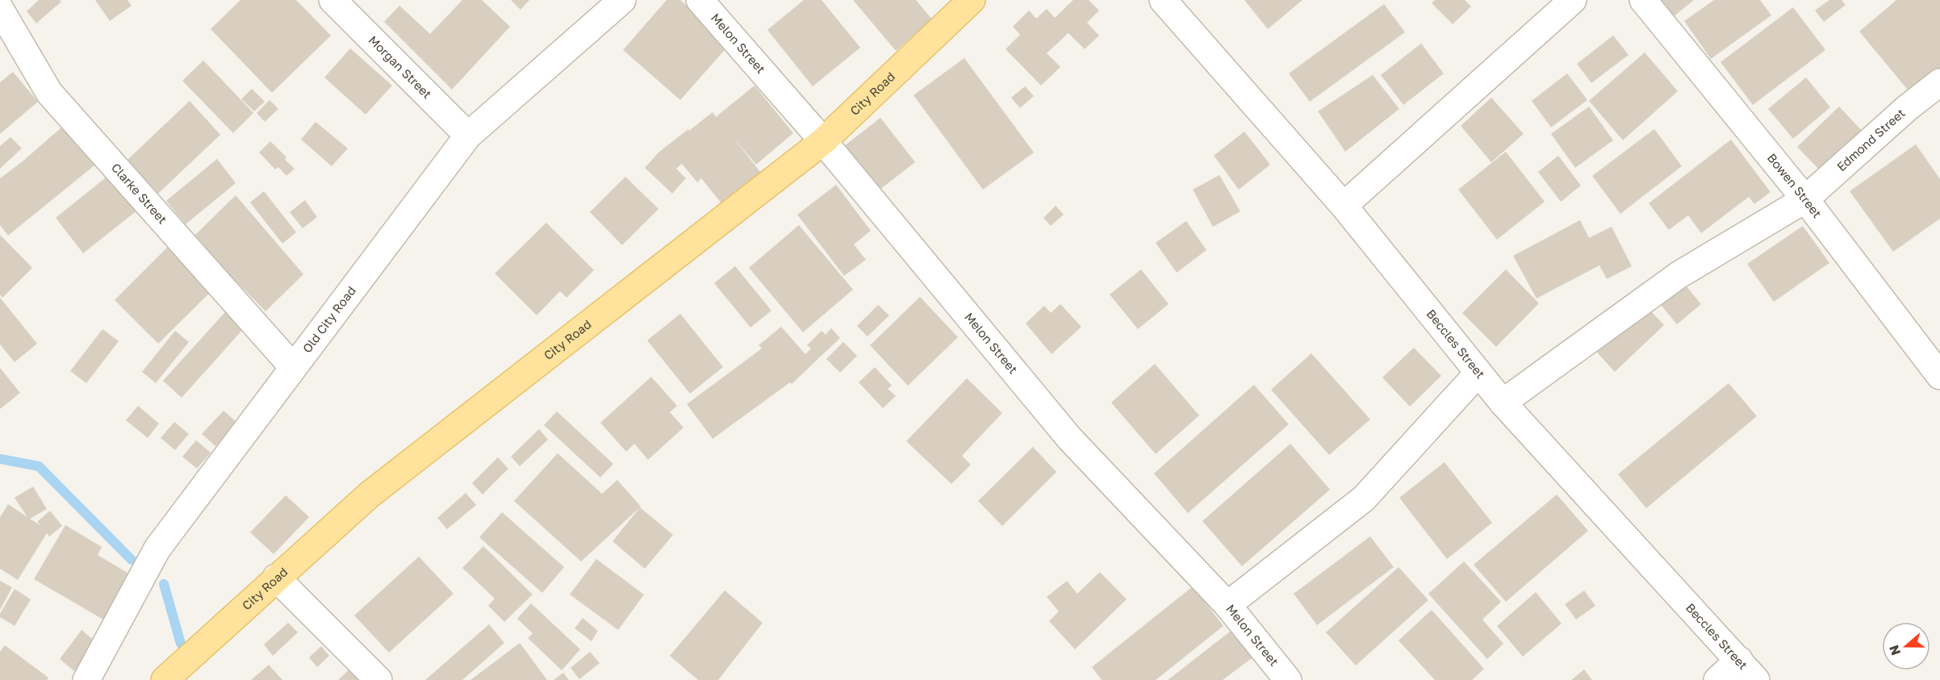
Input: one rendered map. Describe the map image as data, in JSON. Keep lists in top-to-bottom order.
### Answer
{
  "streets": {
    "main road": ["City Road"],
    "street": [
      "Melon Street",
      "Morgan Street",
      "Edmond Street",
      "Bowen Street",
      "Clarke Street",
      "Old City Road",
      "Beccles Street"
    ]
  },
  "crossings": [
    ["Melon Street", "City Road"],
    ["Morgan Street", "Old City Road"],
    ["Edmond Street", "Bowen Street"],
    ["Edmond Street", "Beccles Street"],
    ["Clarke Street", "Old City Road"]
  ],
  "north": "left"
}
